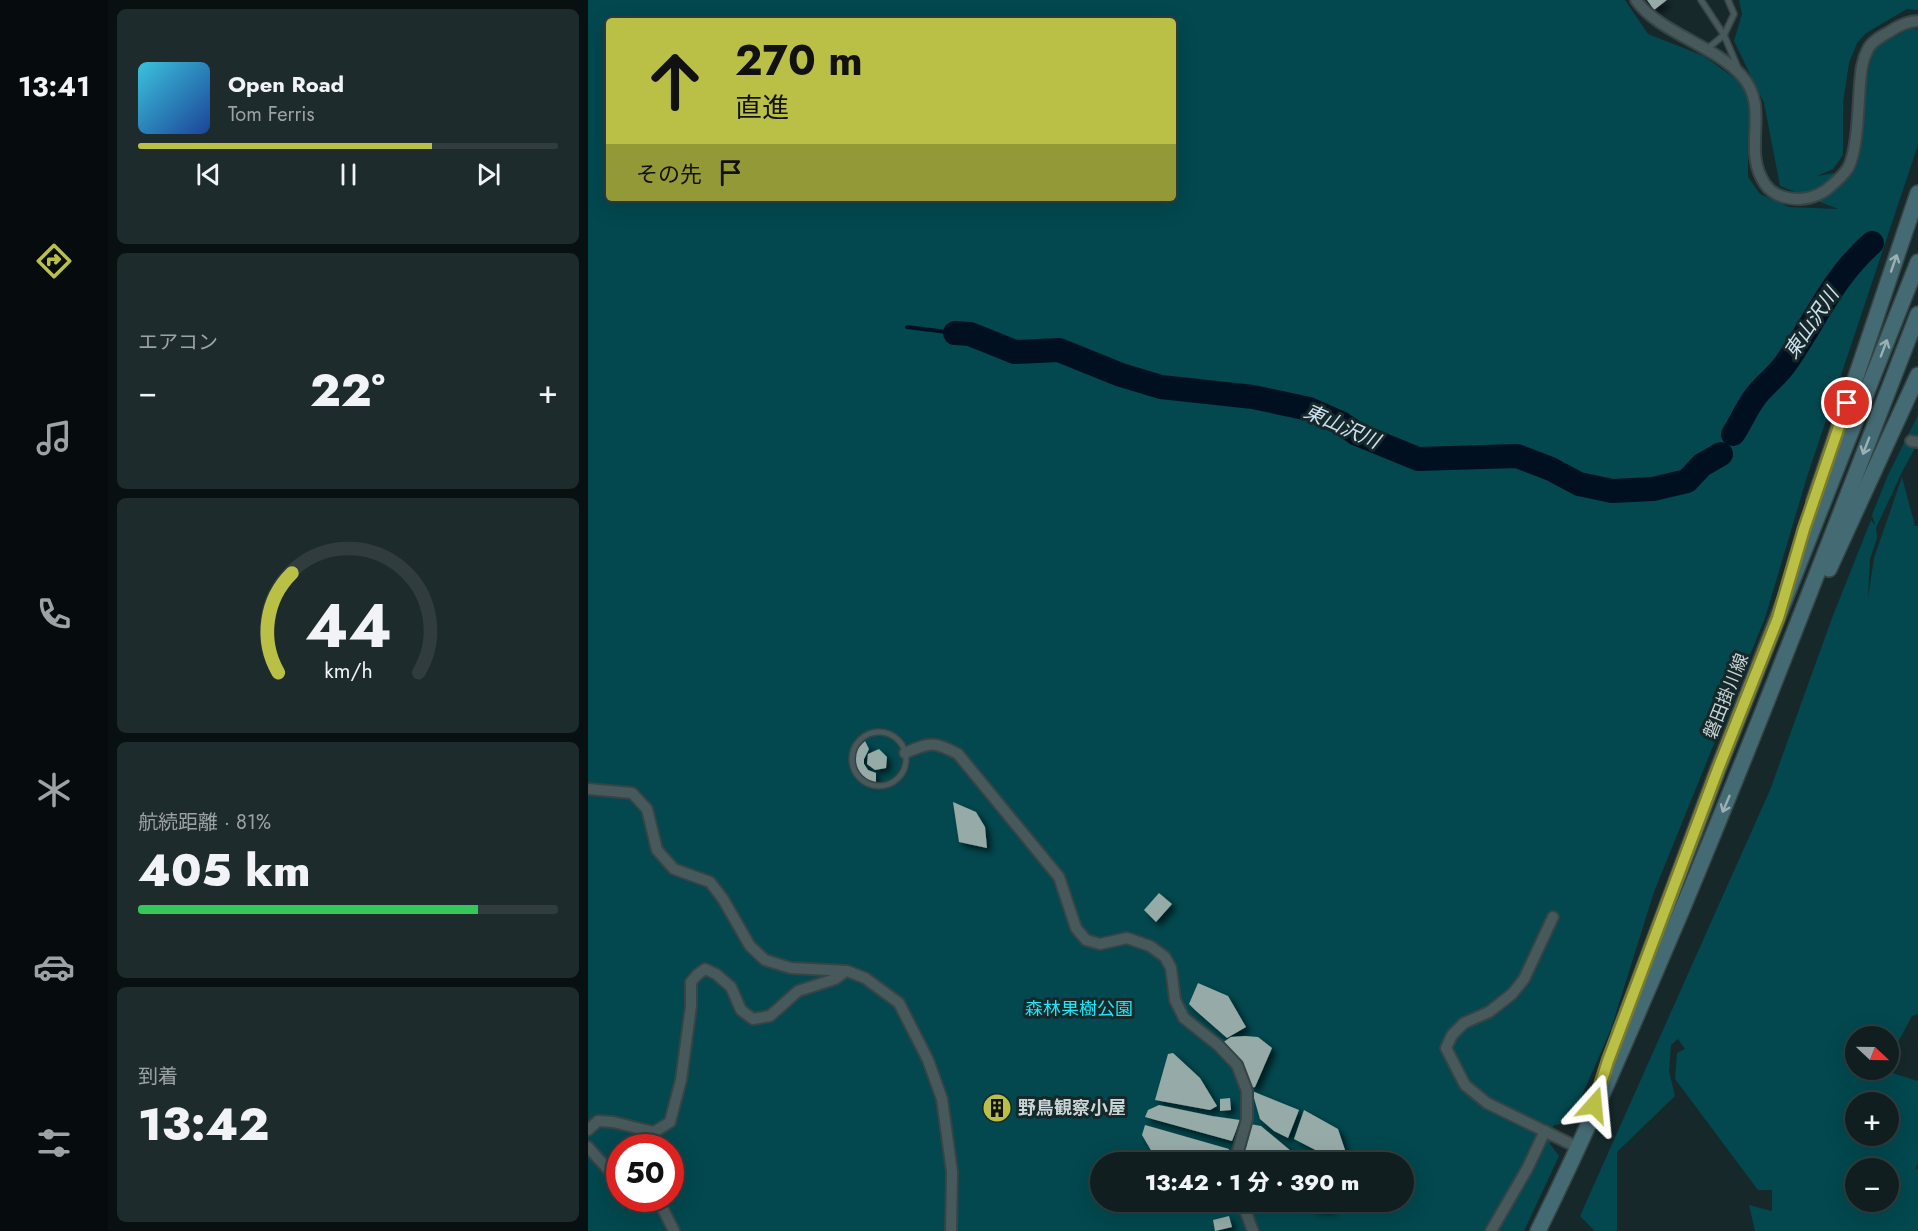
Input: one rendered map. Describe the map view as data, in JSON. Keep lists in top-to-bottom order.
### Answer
{
  "streets": {
    "main road": ["磐田掛川線"]
  },
  "water": ["東山沢川"],
  "parks": ["森林果樹公園"],
  "places": {
    "building": ["野鳥観察小屋"]
  },
  "north": "right",
  "page": {
    "tabs": "13:41",
    "turn": ["270 m", "直進"],
    "song": ["Open Road", "Tom Ferris"],
    "then": "その先",
    "tile": [
      "エアコン",
      ["航続距離 · 81%", "405 km"],
      ["到着", "13:42"]
    ],
    "heat": ["−", "22°", "+"],
    "map_buttons": ["+", "−"],
    "limit": "50",
    "trip": "13:42 · 1 分 · 390 m",
    "gauge": ["44", "km/h"]
  }
}
